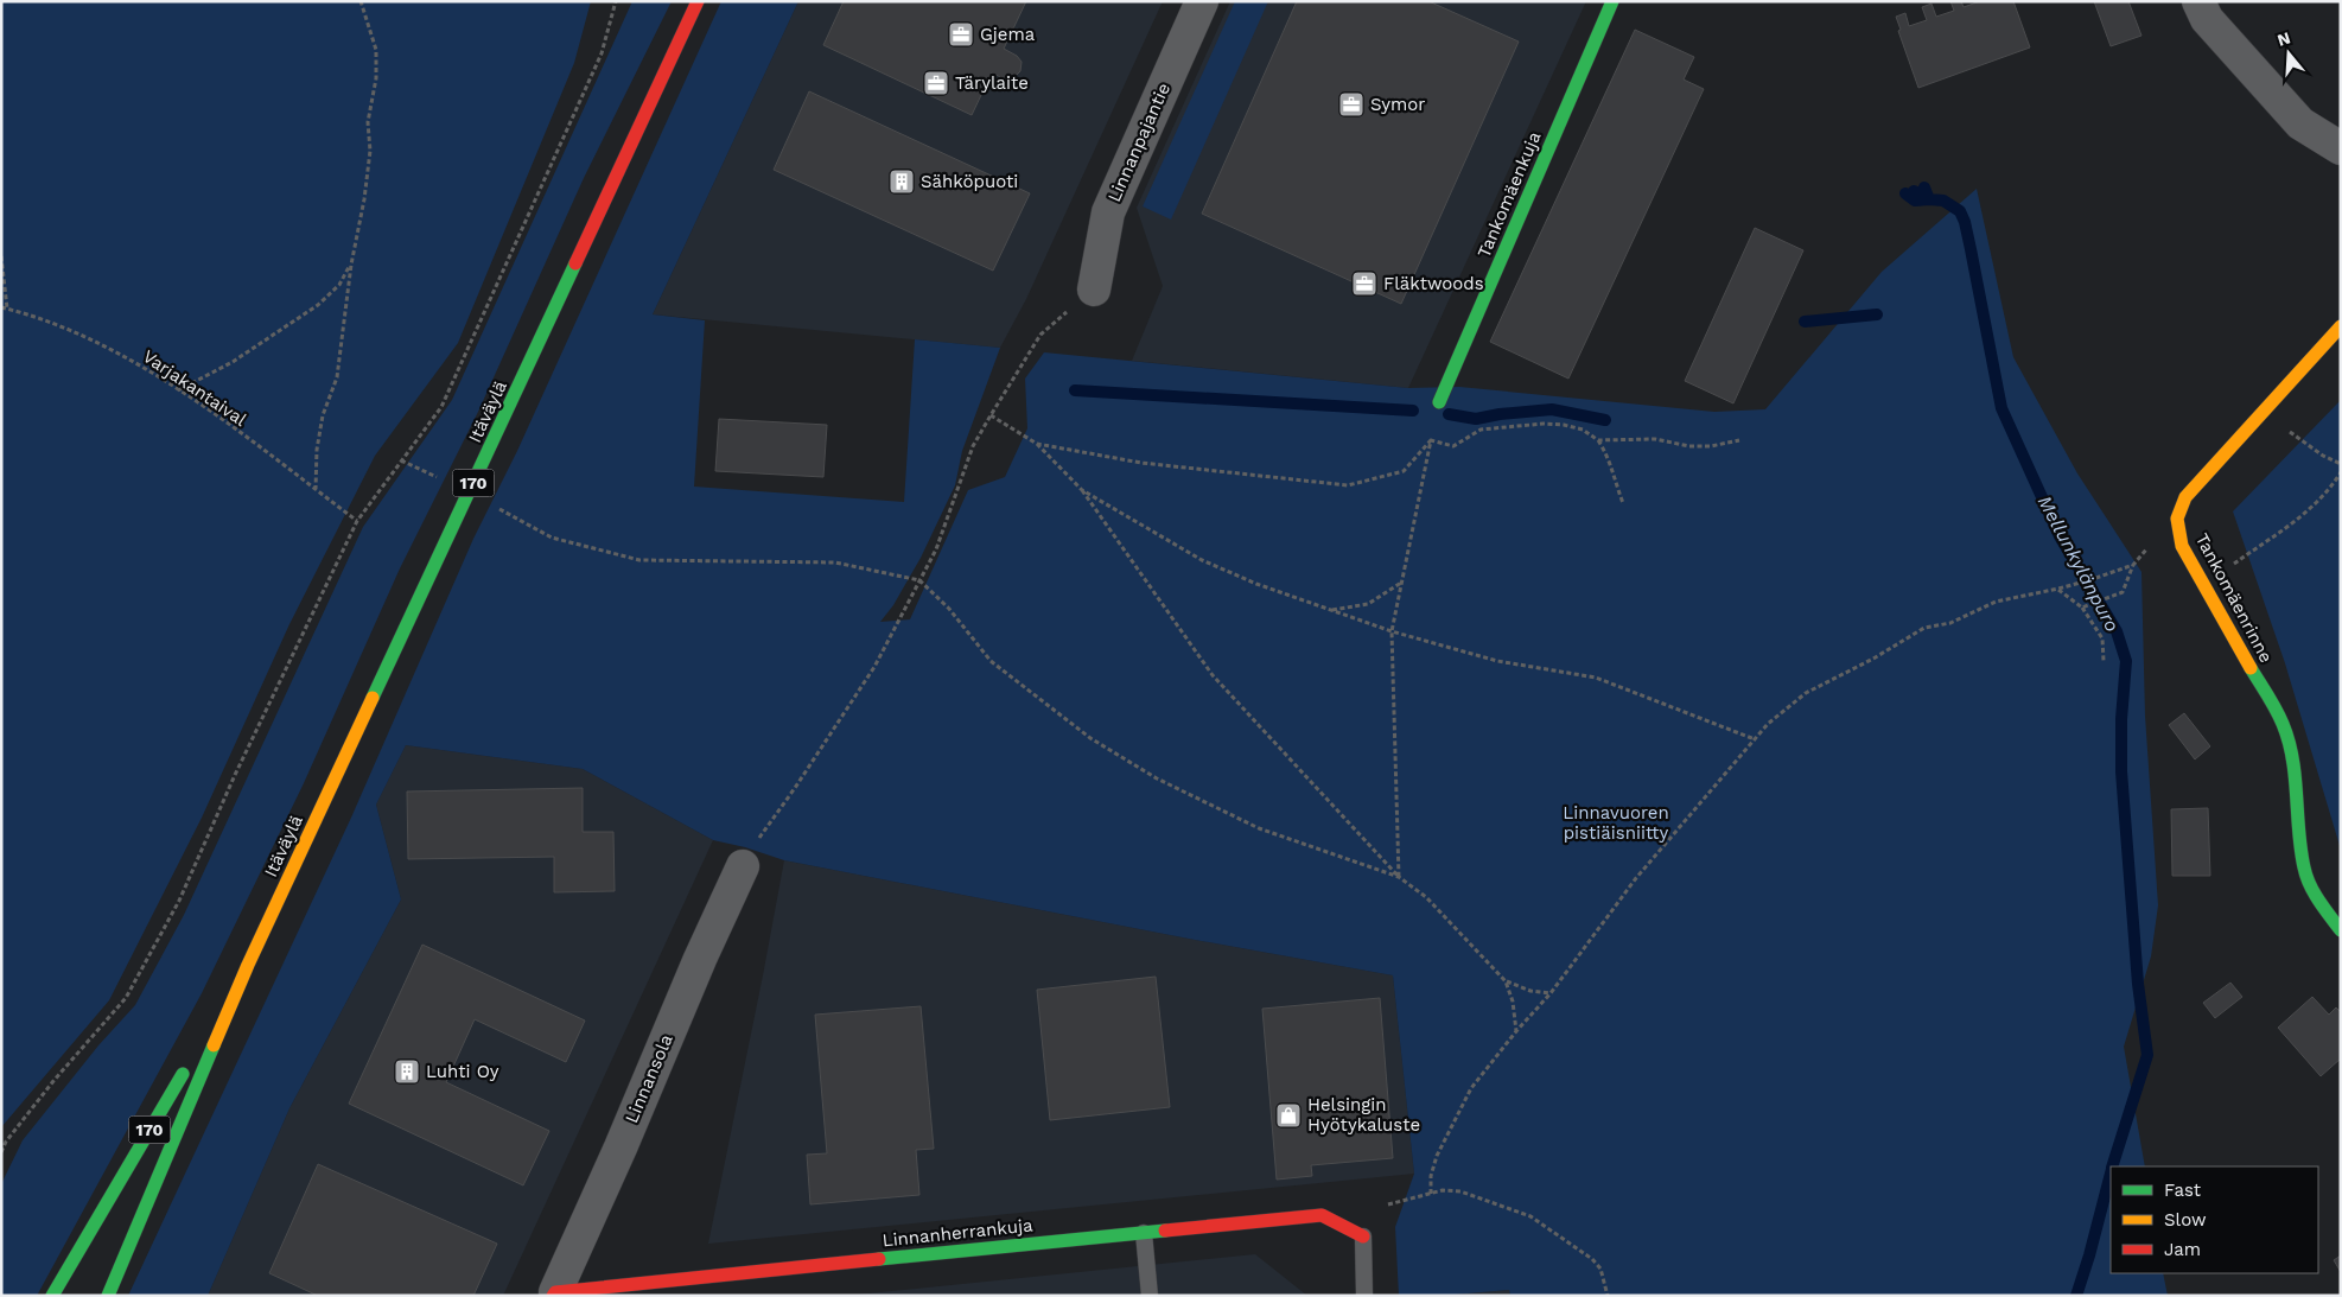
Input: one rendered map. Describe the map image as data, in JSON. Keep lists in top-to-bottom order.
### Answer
{
  "streets": {
    "street": [
      "Linnanpajantie",
      "Tankomäenkuja",
      "Itäväylä",
      "170",
      "Tankomäenrinne",
      "Linnansola",
      "Linnanherrankuja"
    ],
    "path": ["Varjakantaival"]
  },
  "crossings": [
    ["Linnansola", "Linnanherrankuja"]
  ],
  "water": ["Mellunkylänpuro"],
  "parks": ["Linnavuoren pistiäisniitty"],
  "places": {
    "office": [
      "Gjema",
      "Tärylaite",
      "Symor",
      "Fläktwoods"
    ],
    "building": ["Sähköpuoti", "Luhti Oy"],
    "shop": ["Helsingin Hyötykaluste"]
  },
  "legend": ["Fast", "Slow", "Jam"],
  "north": "top"
}
